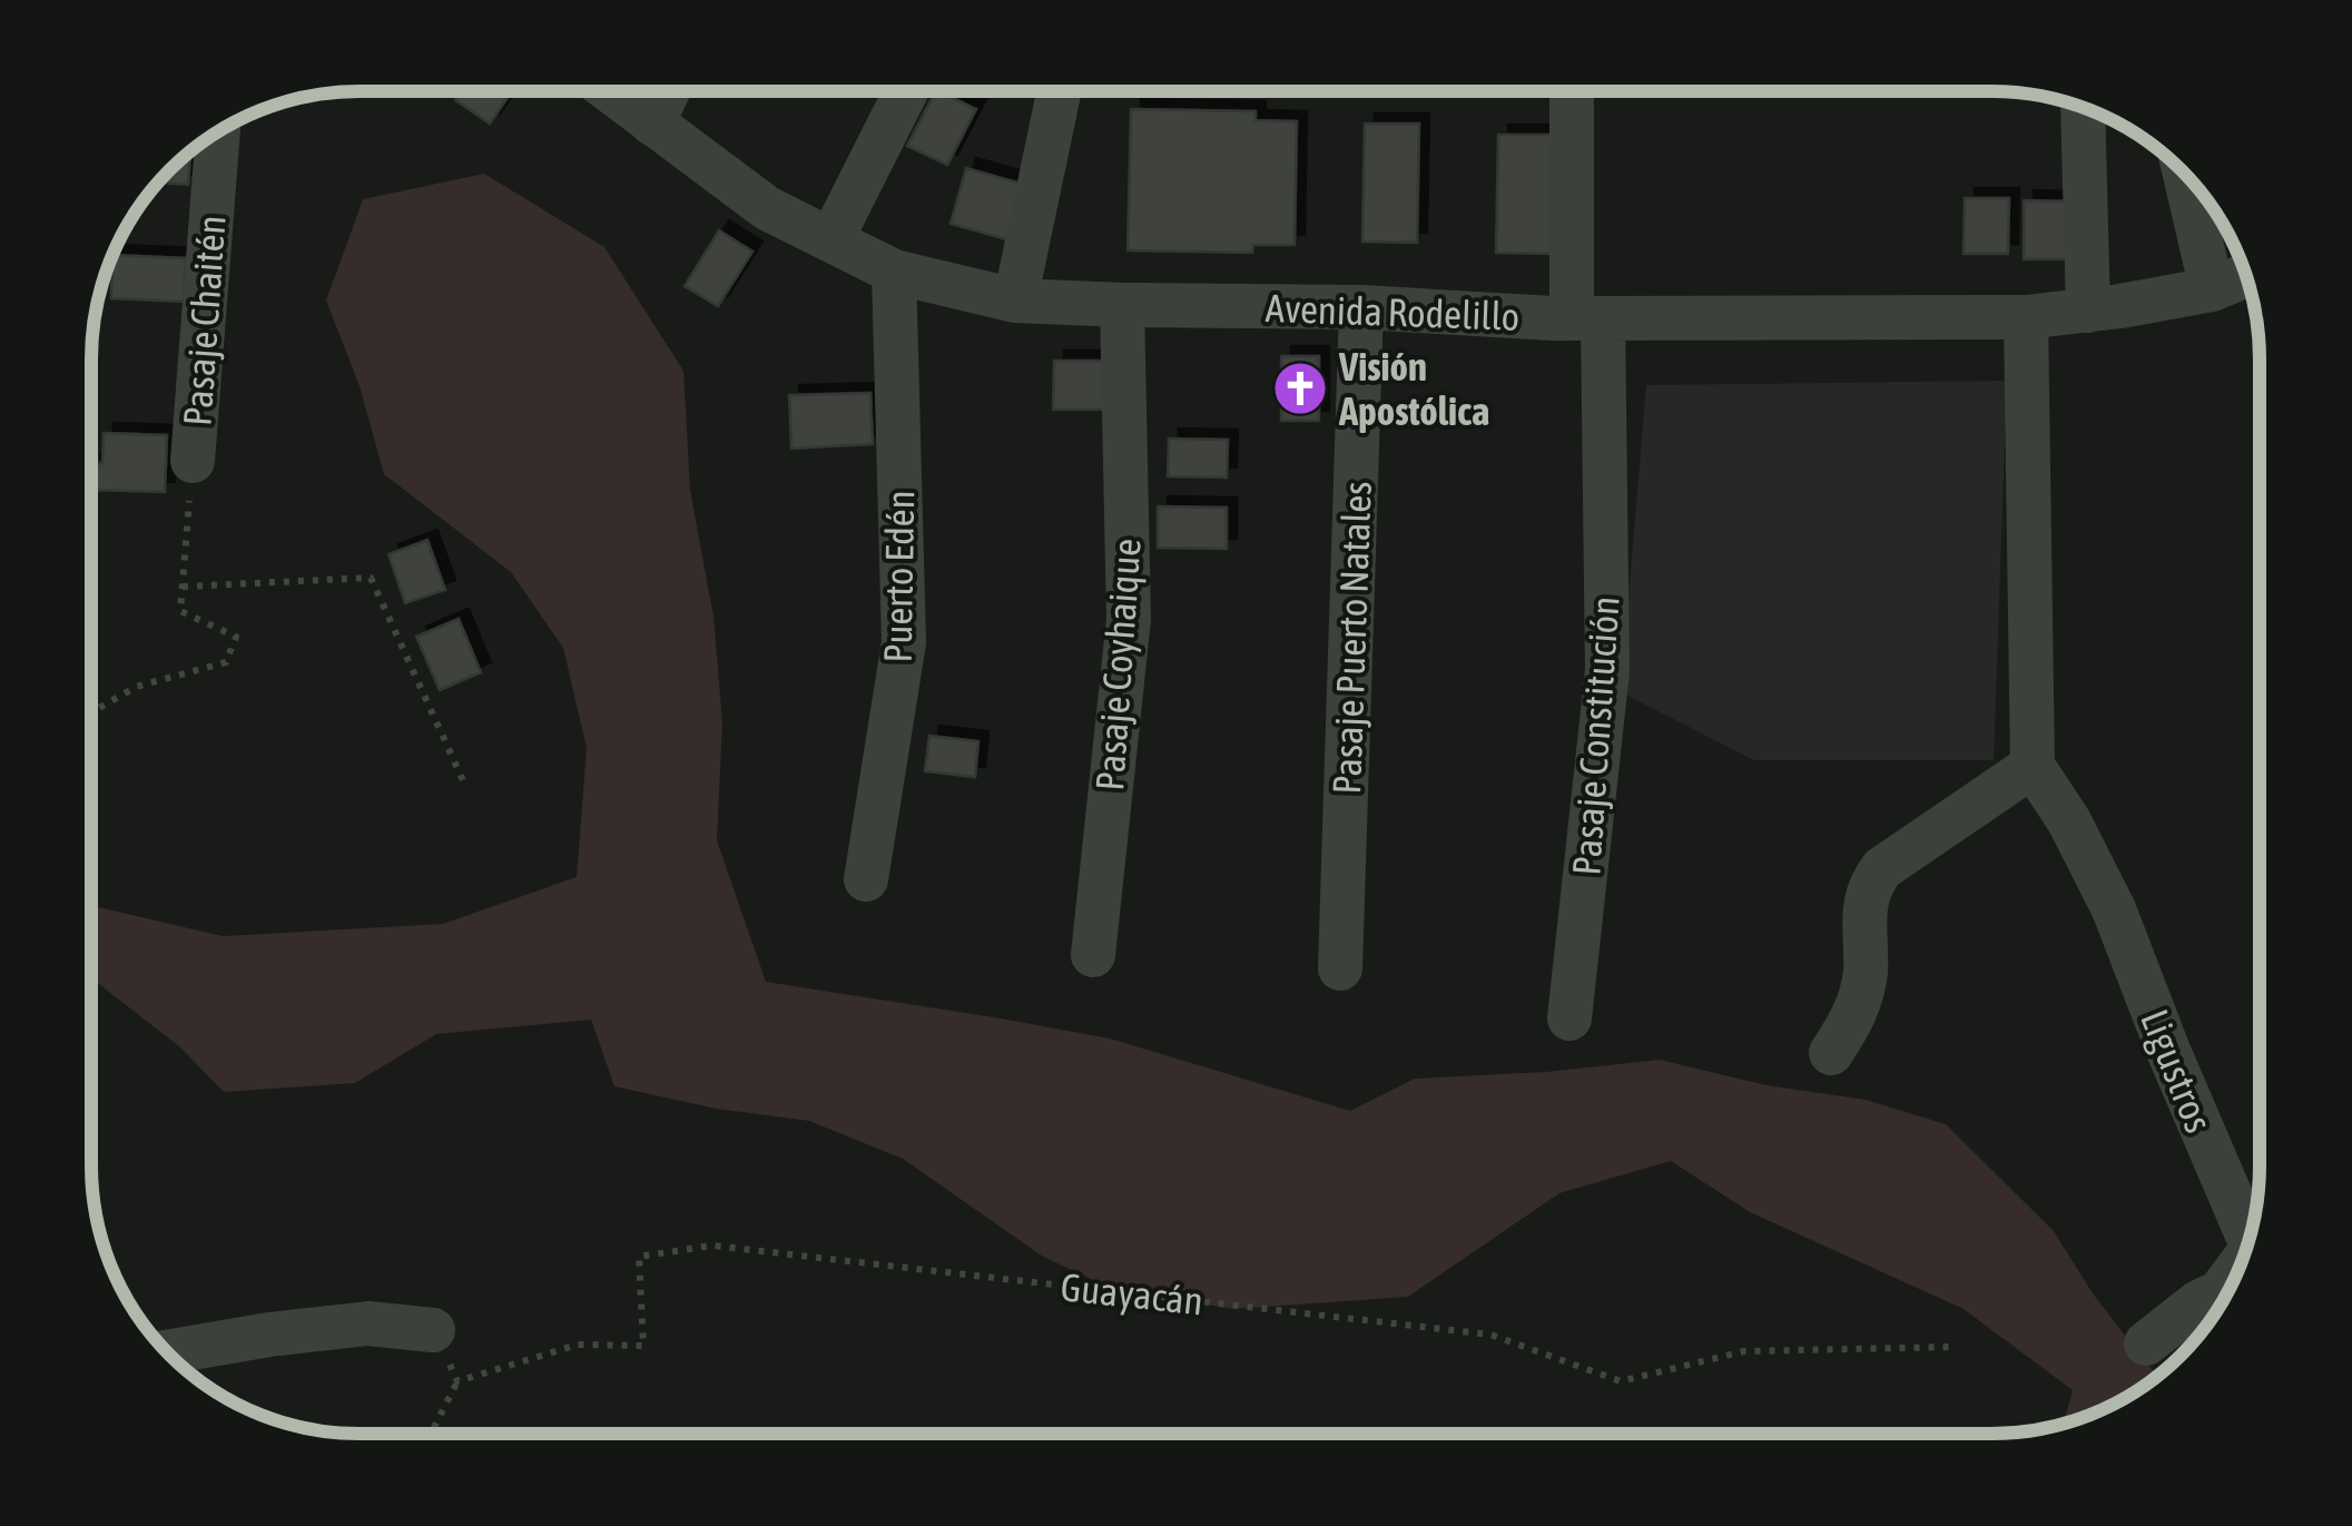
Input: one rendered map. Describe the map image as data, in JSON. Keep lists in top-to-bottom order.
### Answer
{
  "streets": {
    "street": [
      "Avenida Rodelillo",
      "Pasaje Chaitén",
      "Puerto Edén",
      "Pasaje Puerto Natales",
      "Pasaje Coyhaique",
      "Pasaje Constitución",
      "Ligustros"
    ],
    "path": ["Guayacán"]
  },
  "crossings": [
    ["Avenida Rodelillo", "Puerto Edén"],
    ["Avenida Rodelillo", "Pasaje Puerto Natales"],
    ["Avenida Rodelillo", "Pasaje Coyhaique"],
    ["Avenida Rodelillo", "Pasaje Constitución"]
  ],
  "places": {
    "church": ["Visión Apostólica"]
  }
}
